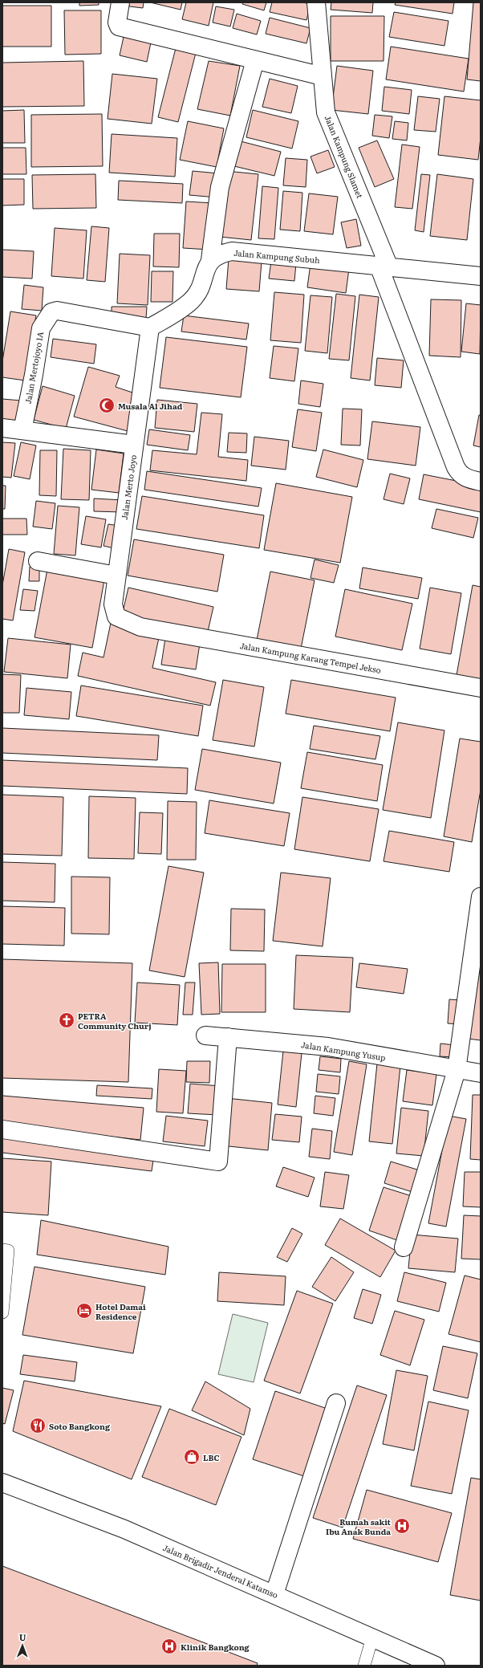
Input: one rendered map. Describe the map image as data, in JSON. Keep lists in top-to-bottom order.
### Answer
{
  "streets": {
    "street": [
      "Jalan Kampung Slamet",
      "Jalan Kampung Subuh",
      "Jalan Mertojoyo 1A",
      "Jalan Merto Joyo",
      "Jalan Kampung Karang Tempel Jekso",
      "Jalan Kampung Yusup",
      "Jalan Brigadir Jenderal Katamso"
    ]
  },
  "crossings": [
    ["Jalan Kampung Slamet", "Jalan Kampung Subuh"],
    ["Jalan Mertojoyo 1A", "Jalan Merto Joyo"],
    ["Jalan Merto Joyo", "Jalan Kampung Karang Tempel Jekso"]
  ],
  "places": {
    "mosque": ["Musala Al Jihad"],
    "church": ["PETRA Community Churj"],
    "hotel": ["Hotel Damai Residence"],
    "restaurant": ["Soto Bangkong"],
    "shop": ["LBC"],
    "hospital": ["Rumah sakit Ibu Anak Bunda", "Klinik Bangkong"]
  },
  "north": "top"
}
